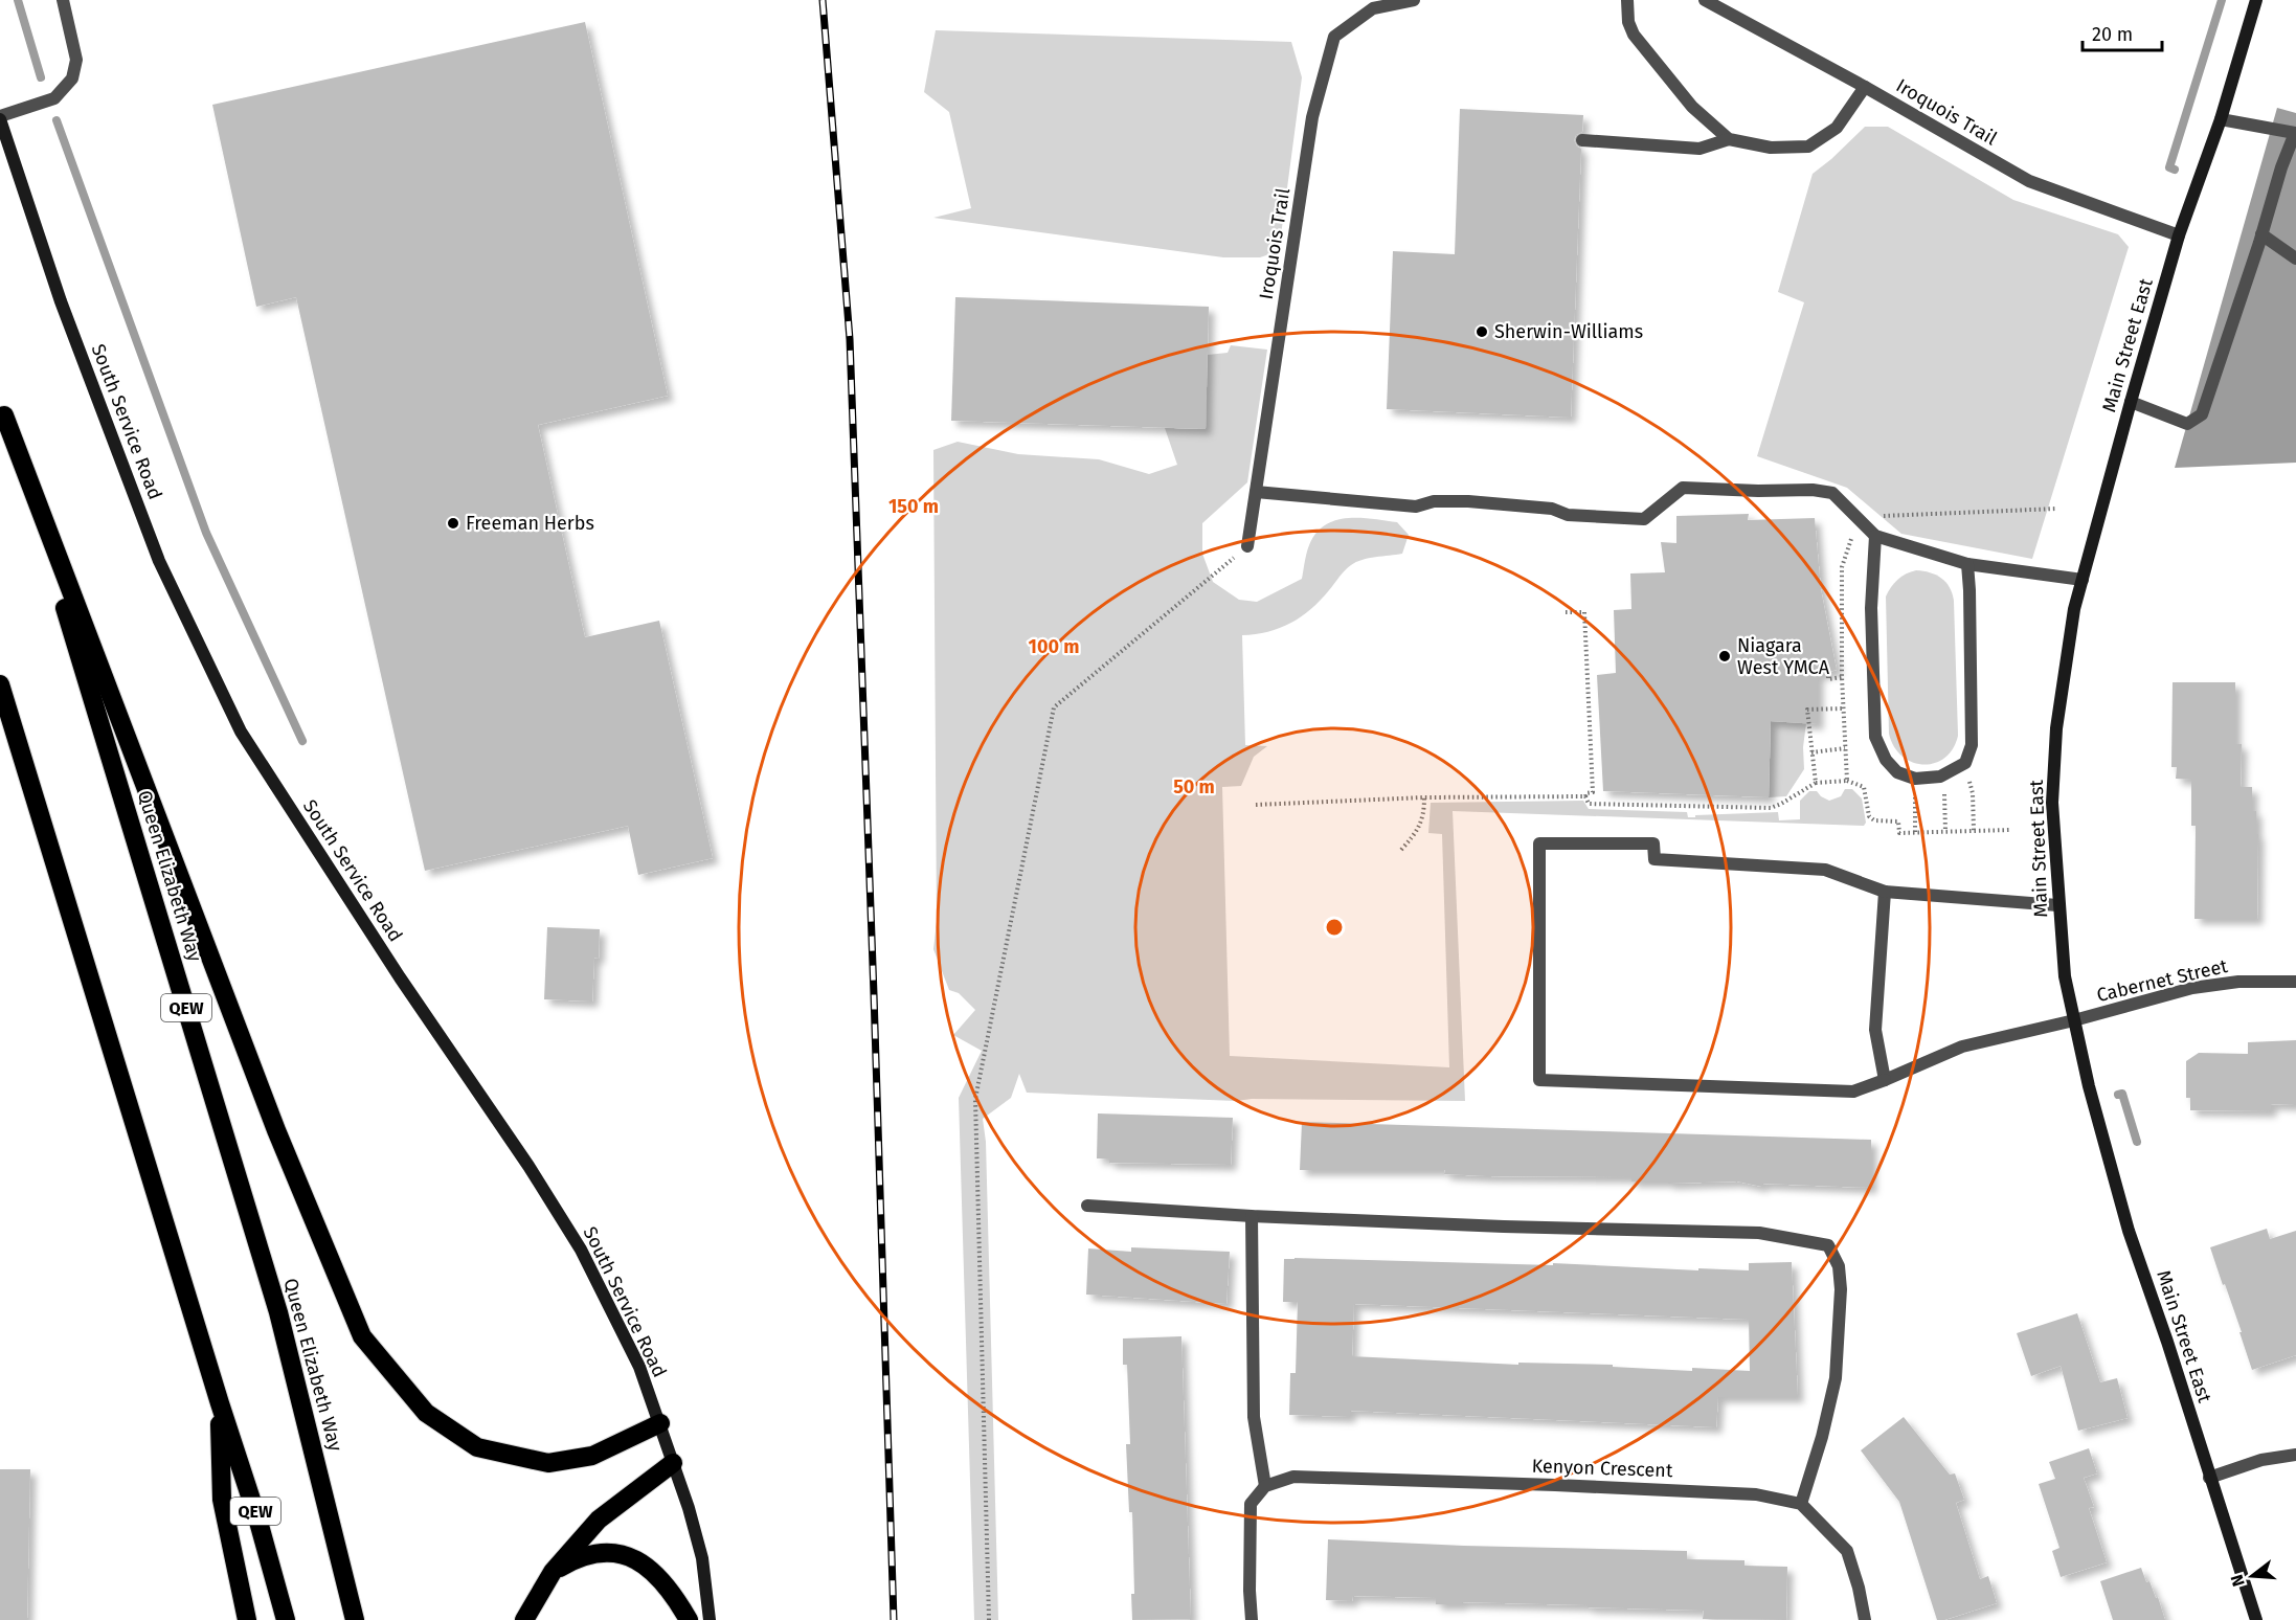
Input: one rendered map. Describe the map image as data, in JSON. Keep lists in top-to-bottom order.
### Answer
{
  "streets": {
    "highway": ["Queen Elizabeth Way", "QEW"],
    "main road": ["Main Street East", "South Service Road"],
    "street": ["Iroquois Trail", "Cabernet Street", "Kenyon Crescent"]
  },
  "crossings": [
    ["Iroquois Trail", "Main Street East"],
    ["Main Street East", "Cabernet Street"]
  ],
  "places": ["Sherwin-Williams", "Freeman Herbs", "Niagara West YMCA"],
  "scale_bar": "20 m",
  "north": "left",
  "rings": ["150 m", "100 m", "50 m"]
}
